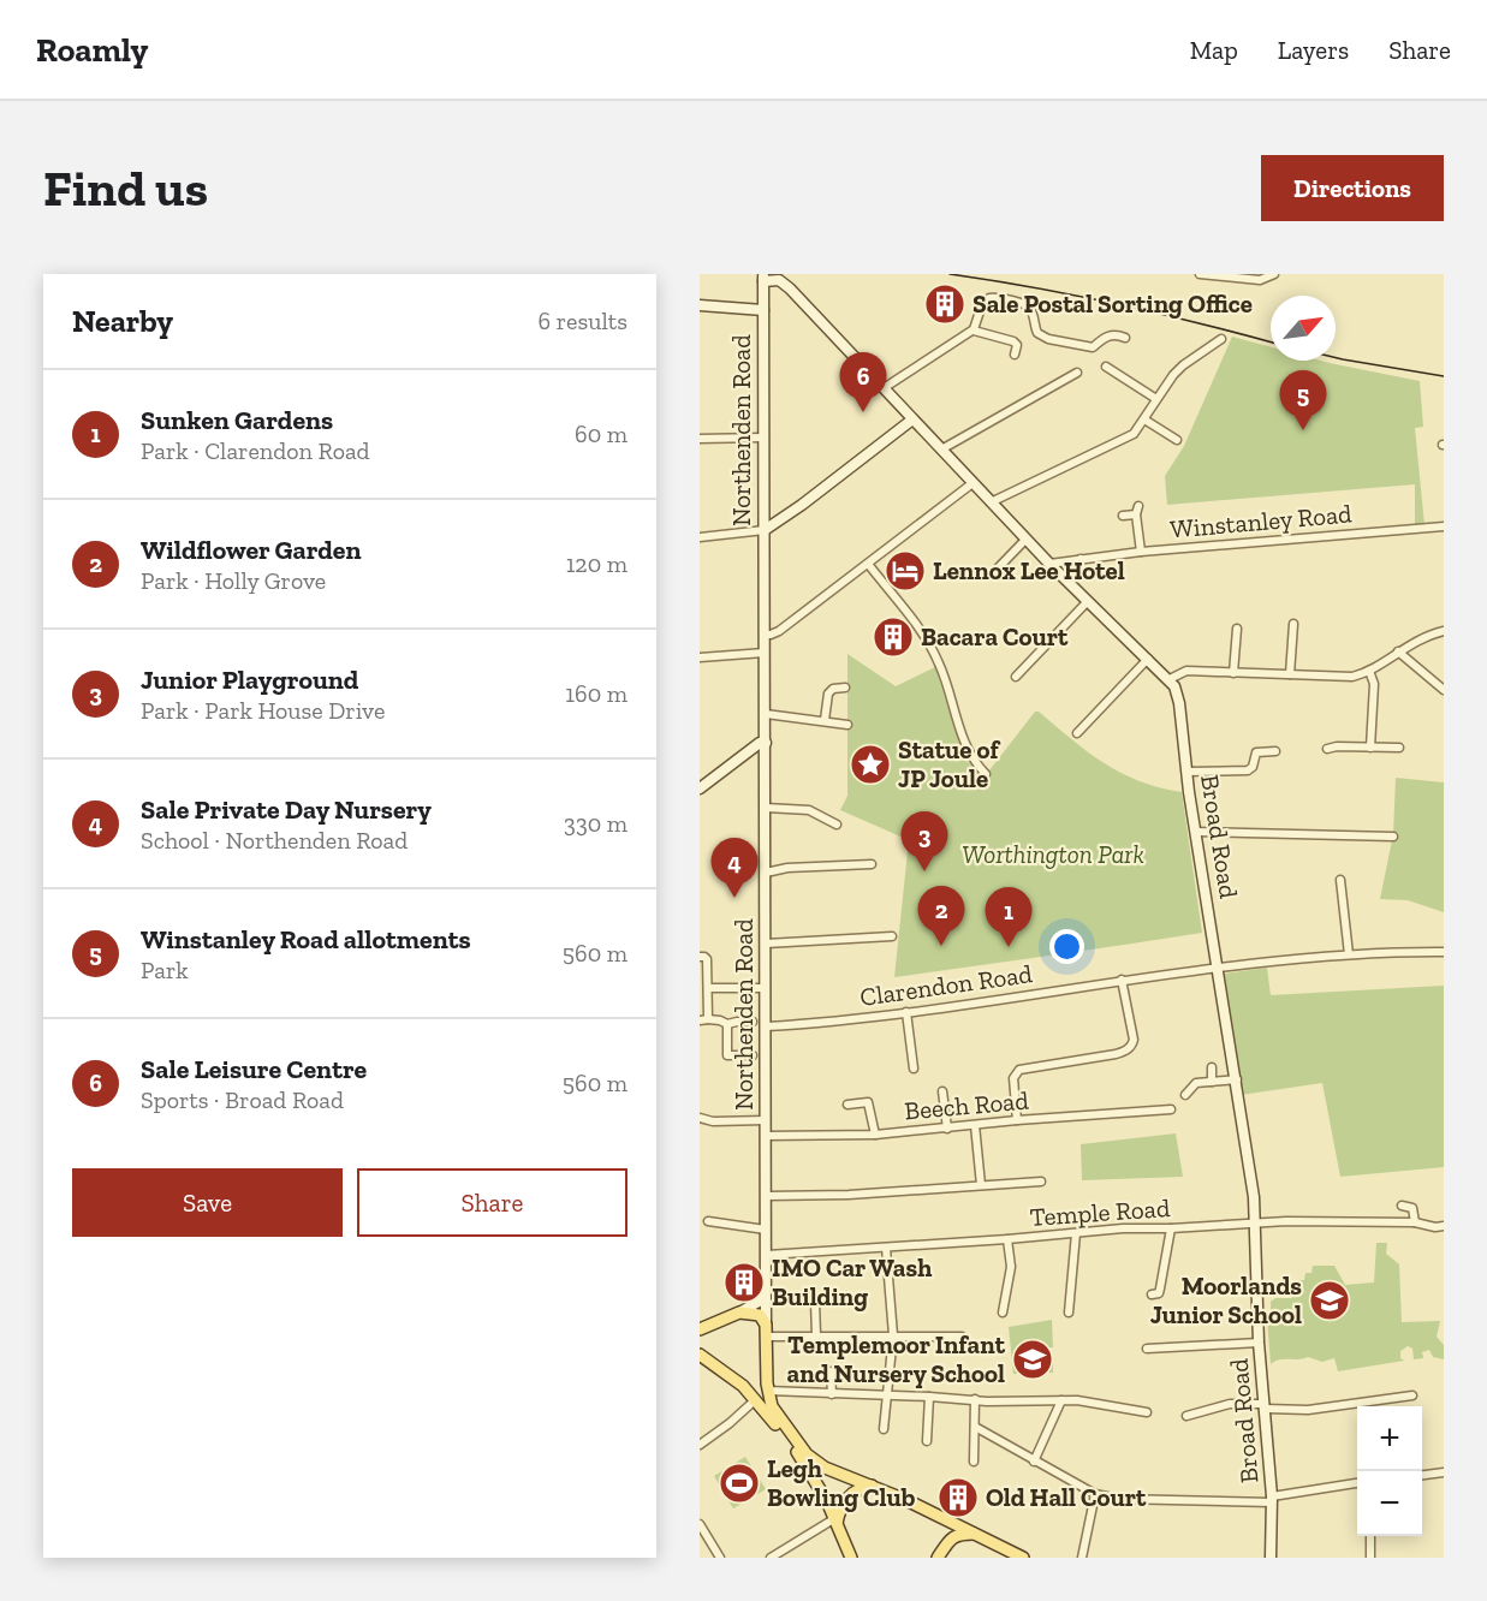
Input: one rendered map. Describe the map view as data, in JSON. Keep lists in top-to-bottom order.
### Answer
{
  "streets": {
    "main road": ["Northenden Road"],
    "street": [
      "Winstanley Road",
      "Broad Road",
      "Clarendon Road",
      "Beech Road",
      "Temple Road"
    ]
  },
  "crossings": [
    ["Northenden Road", "Broad Road"],
    ["Northenden Road", "Clarendon Road"],
    ["Northenden Road", "Beech Road"],
    ["Northenden Road", "Temple Road"],
    ["Winstanley Road", "Broad Road"],
    ["Broad Road", "Clarendon Road"],
    ["Broad Road", "Temple Road"]
  ],
  "parks": ["Worthington Park"],
  "places": {
    "building": [
      "Sale Postal Sorting Office",
      "Bacara Court",
      "IMO Car Wash Building",
      "Old Hall Court"
    ],
    "hotel": ["Lennox Lee Hotel"],
    "place": ["Statue of JP Joule"],
    "school or university": ["Moorlands Junior School", "Templemoor Infant and Nursery School"],
    "sports": ["Legh Bowling Club"]
  },
  "north": "top right",
  "page": {
    "header": "Roamly",
    "nav": ["Map", "Layers", "Share"],
    "buttons": [
      "Directions",
      ["Save", "Share"]
    ],
    "title": "Find us",
    "heading": ["Nearby", "6 results"],
    "pins": [
      "6",
      "5",
      "3",
      "4",
      "2",
      "1"
    ],
    "list": [
      {
        "mark": "1",
        "name": "Sunken Gardens",
        "note": "Park · Clarendon Road",
        "value": "60 m"
      },
      {
        "mark": "2",
        "name": "Wildflower Garden",
        "note": "Park · Holly Grove",
        "value": "120 m"
      },
      {
        "mark": "3",
        "name": "Junior Playground",
        "note": "Park · Park House Drive",
        "value": "160 m"
      },
      {
        "mark": "4",
        "name": "Sale Private Day Nursery",
        "note": "School · Northenden Road",
        "value": "330 m"
      },
      {
        "mark": "5",
        "name": "Winstanley Road allotments",
        "note": "Park",
        "value": "560 m"
      },
      {
        "mark": "6",
        "name": "Sale Leisure Centre",
        "note": "Sports · Broad Road",
        "value": "560 m"
      }
    ],
    "map_buttons": ["+", "−"]
  }
}
